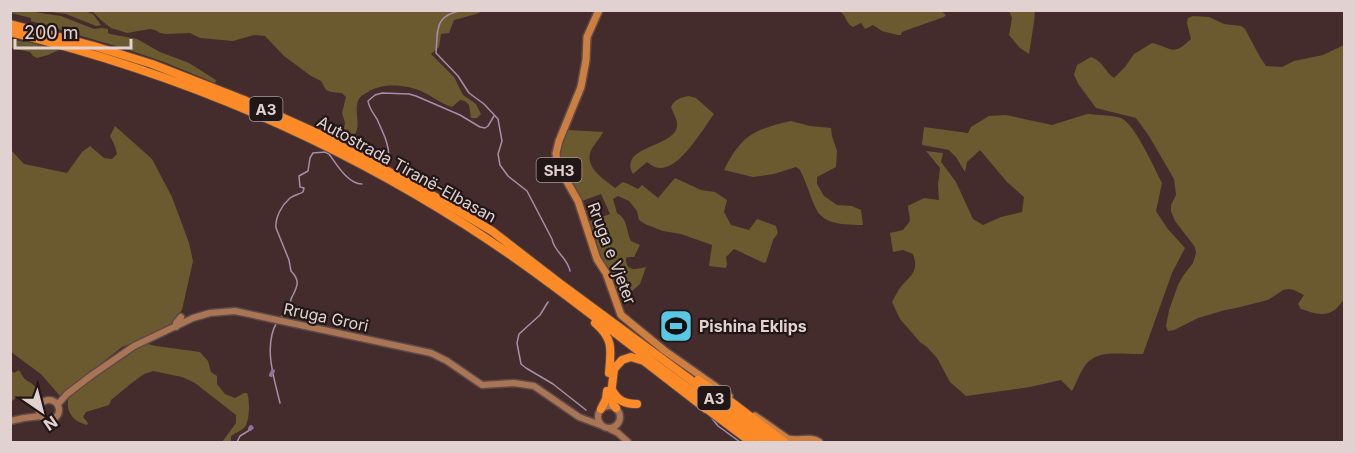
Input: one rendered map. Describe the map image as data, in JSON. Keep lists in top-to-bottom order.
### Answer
{
  "streets": {
    "highway": ["A3", "Autostrada Tiranë-Elbasan"],
    "main road": ["SH3", "Rruga e Vjeter", "Rruga Grori"]
  },
  "places": {
    "sports": ["Pishina Eklips"]
  },
  "scale_bar": "200 m",
  "north": "bottom right"
}
